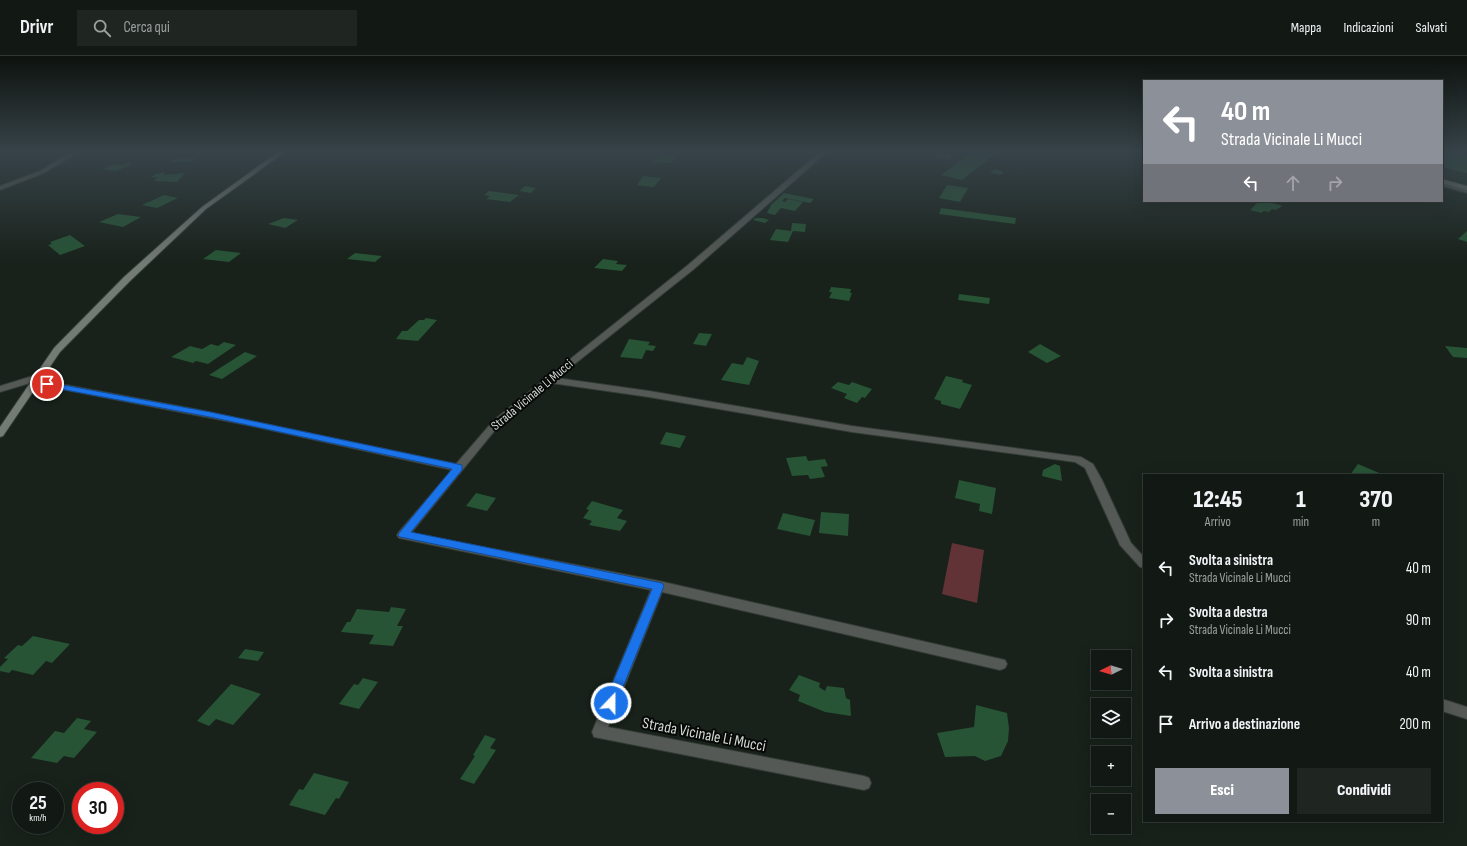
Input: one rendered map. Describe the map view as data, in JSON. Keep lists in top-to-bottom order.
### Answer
{
  "streets": {
    "street": ["Strada Vicinale Li Mucci"]
  },
  "north": "left",
  "page": {
    "header": "Drivr",
    "search": "Cerca qui",
    "nav": ["Mappa", "Indicazioni", "Salvati"],
    "turn": ["40 m", "Strada Vicinale Li Mucci"],
    "eta": [
      "12:45",
      "Arrivo",
      "1",
      "min",
      "370",
      "m"
    ],
    "list": [
      {
        "name": "Svolta a sinistra",
        "note": "Strada Vicinale Li Mucci",
        "value": "40 m"
      },
      {
        "name": "Svolta a destra",
        "note": "Strada Vicinale Li Mucci",
        "value": "90 m"
      },
      {
        "name": "Svolta a sinistra",
        "value": "40 m"
      },
      {
        "name": "Arrivo a destinazione",
        "value": "200 m"
      }
    ],
    "map_buttons": ["+", "−"],
    "buttons": ["Esci", "Condividi"],
    "speed": "25 km/h",
    "limit": "30"
  }
}
